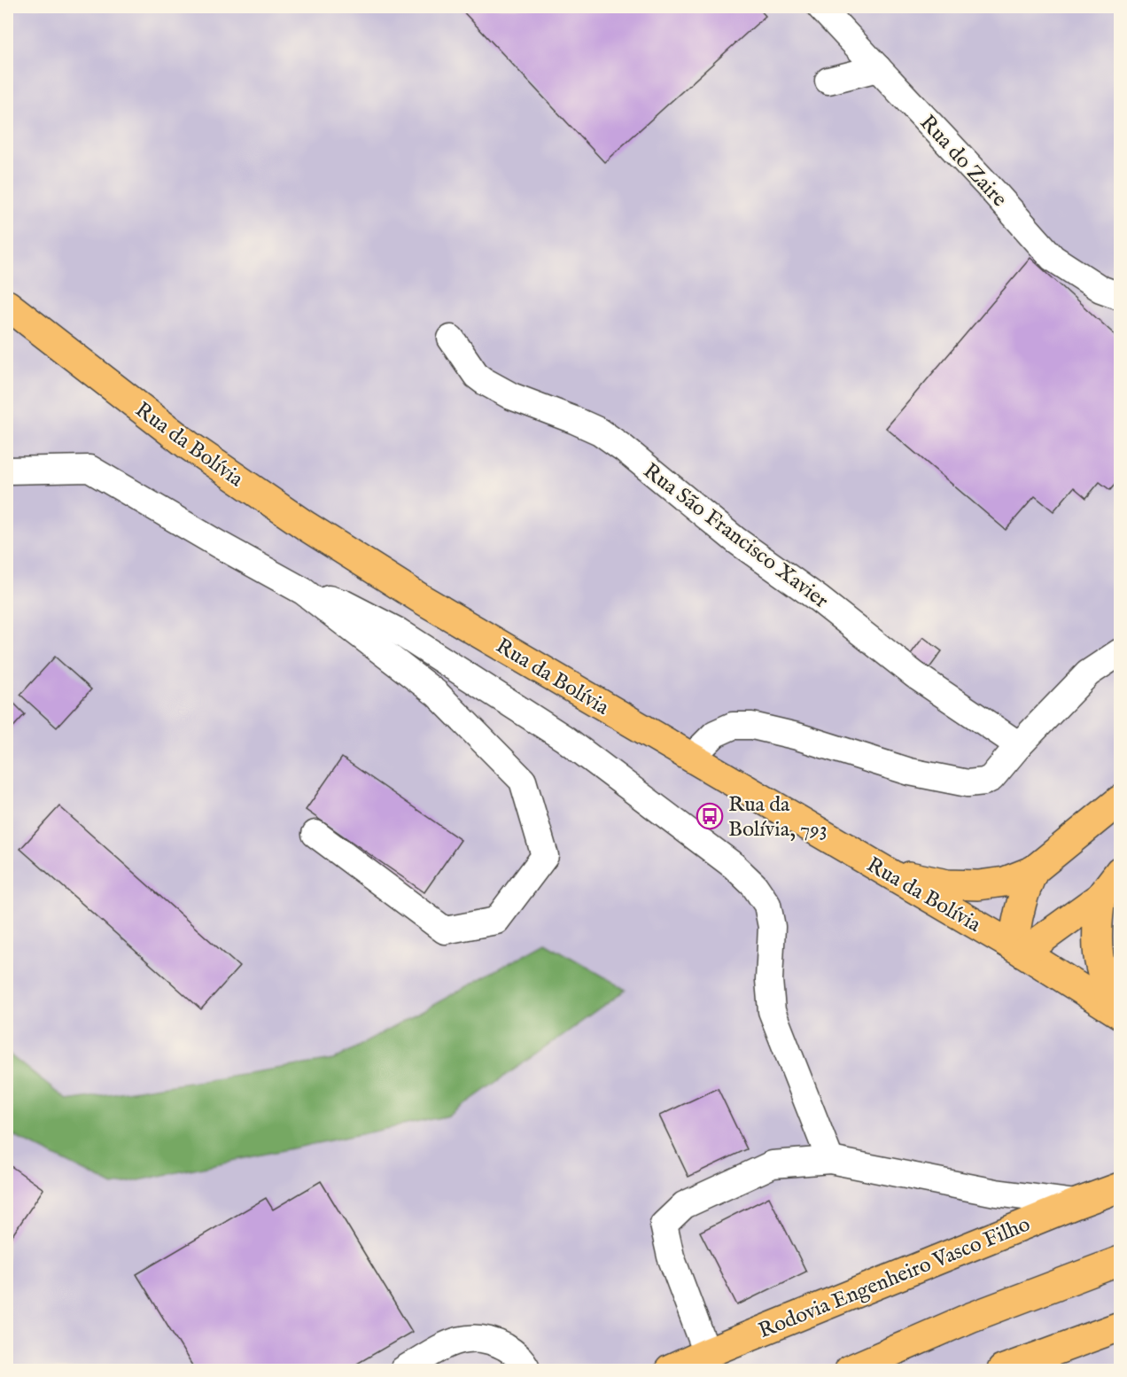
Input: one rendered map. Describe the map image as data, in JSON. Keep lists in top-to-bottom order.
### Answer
{
  "streets": {
    "main road": ["Rua da Bolívia", "Rodovia Engenheiro Vasco Filho"],
    "street": ["Rua do Zaire", "Rua São Francisco Xavier"]
  },
  "places": {
    "bus stop": ["Rua da Bolívia, 793"]
  }
}
